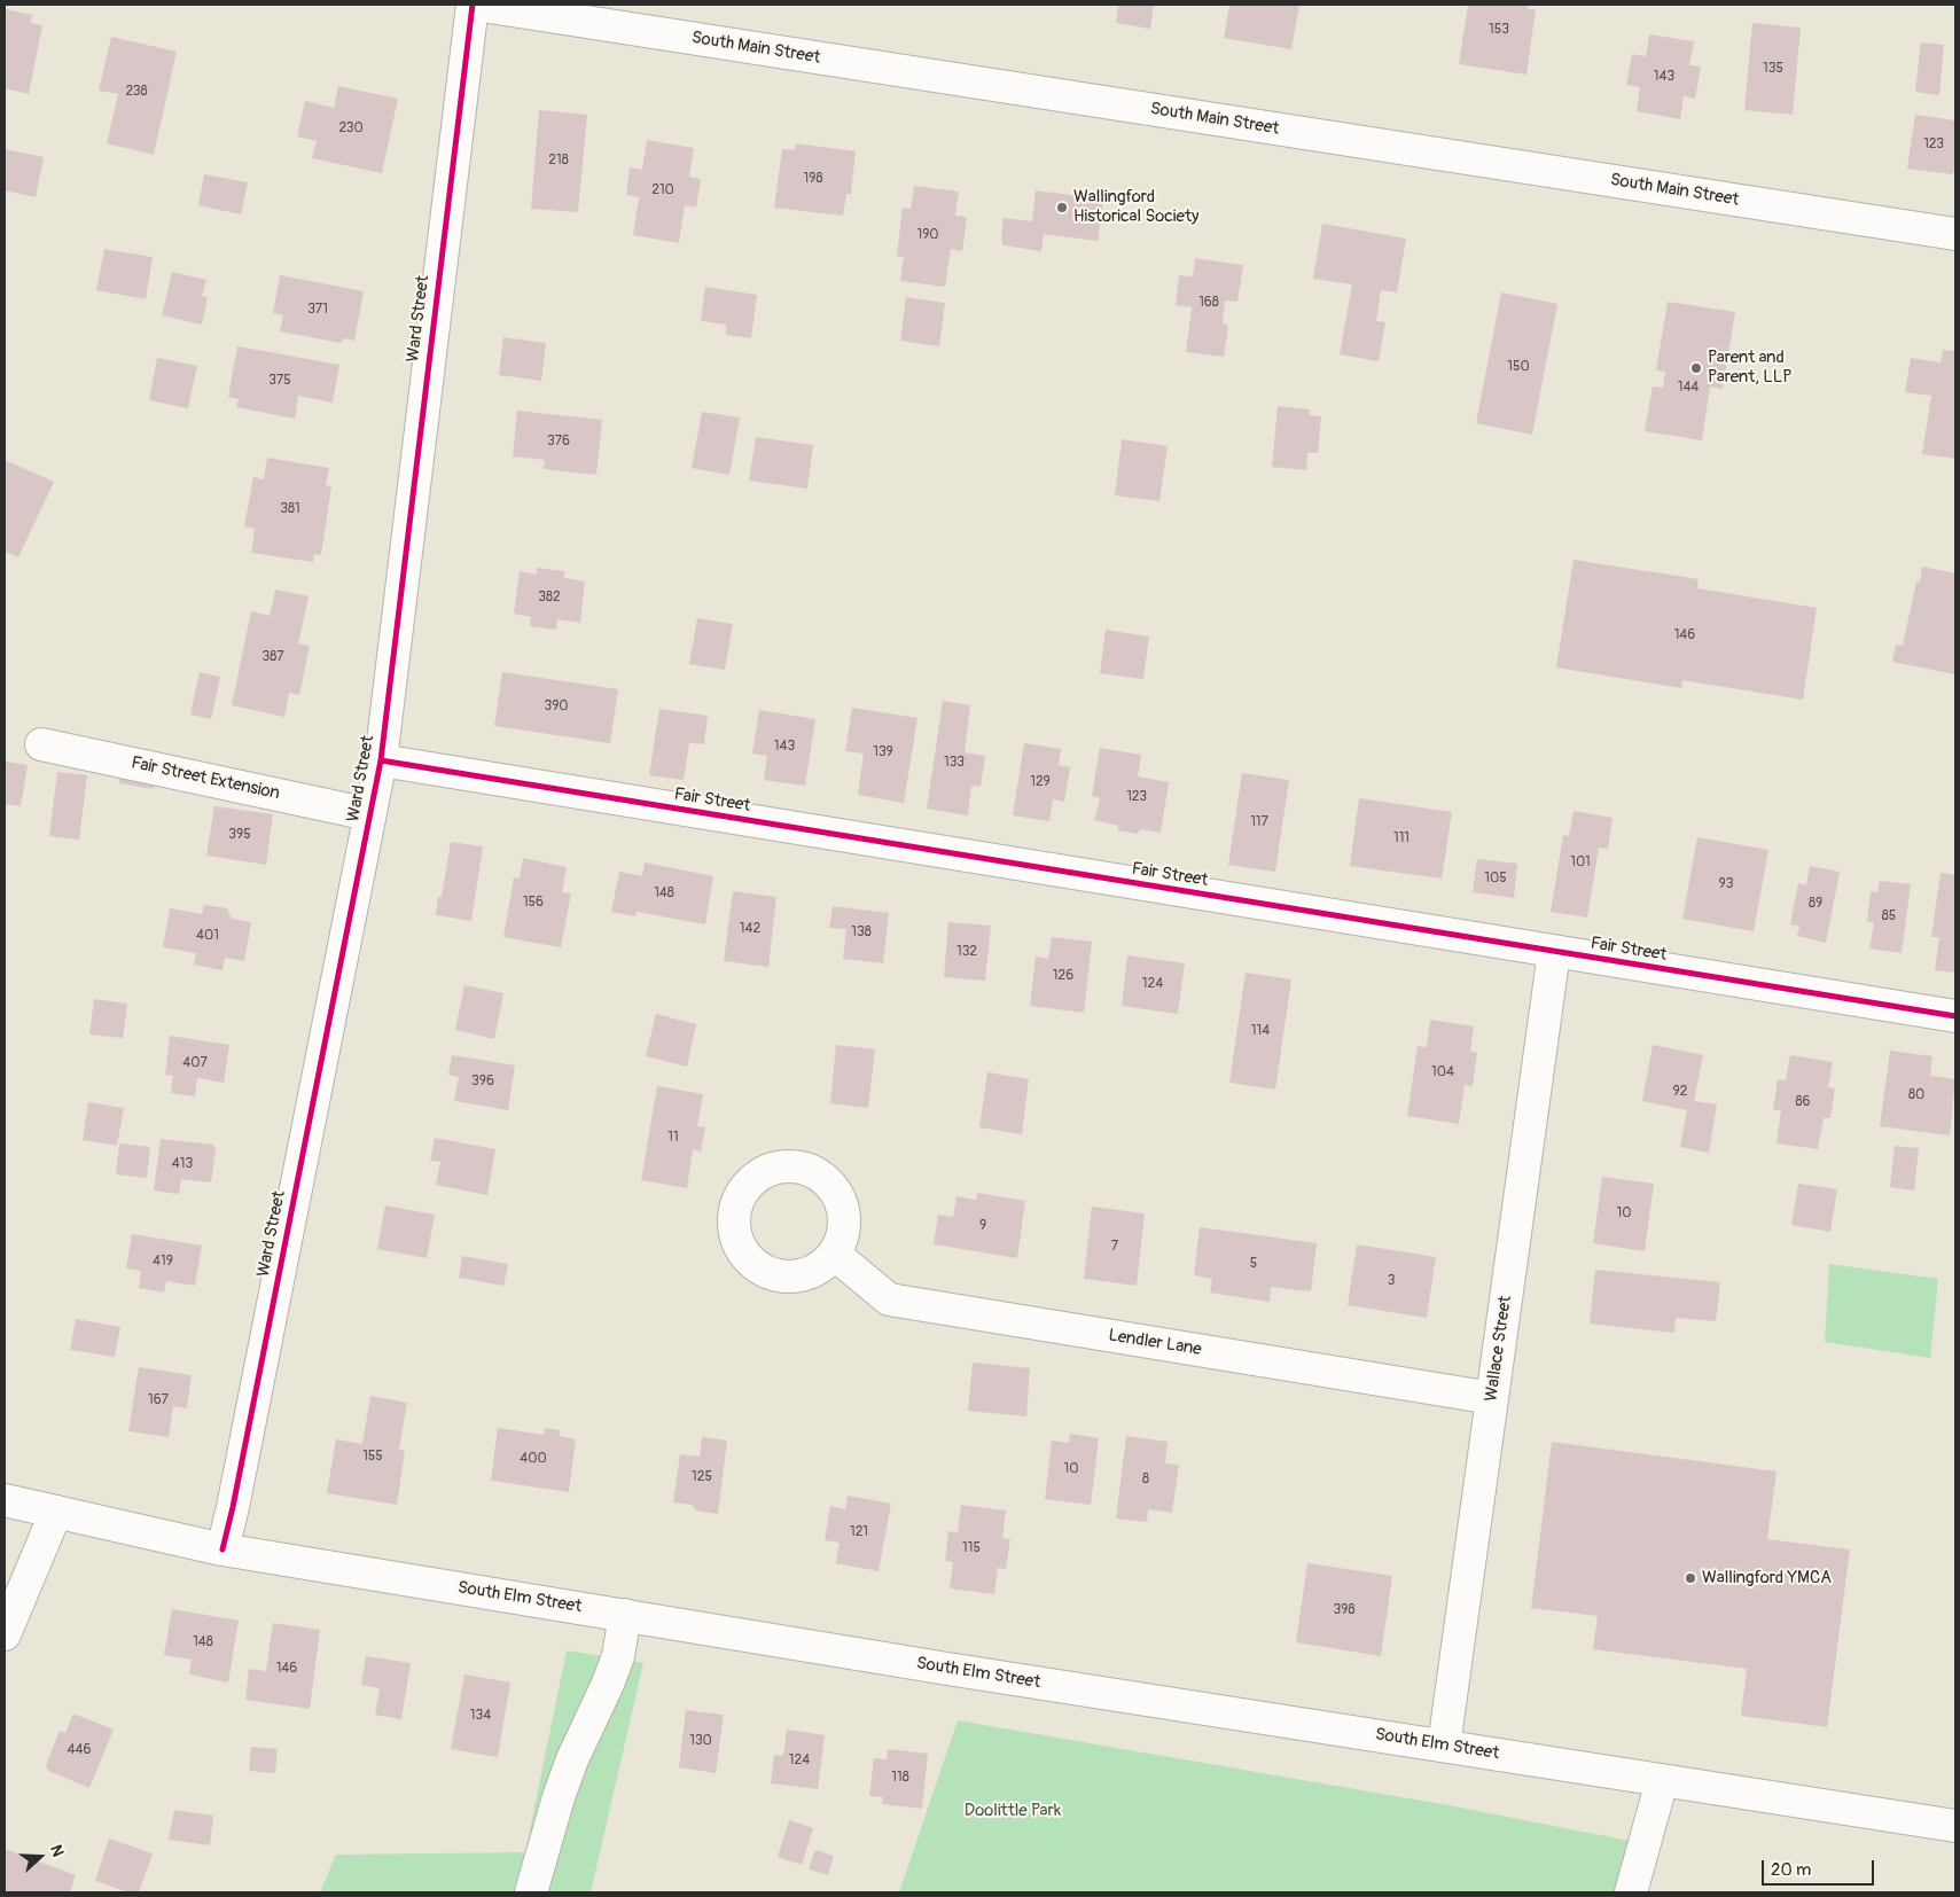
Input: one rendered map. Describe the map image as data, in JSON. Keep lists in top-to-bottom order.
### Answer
{
  "streets": {
    "street": [
      "South Main Street",
      "Ward Street",
      "Fair Street Extension",
      "Fair Street",
      "Lendler Lane",
      "Wallace Street",
      "South Elm Street"
    ]
  },
  "crossings": [
    ["South Main Street", "Ward Street"],
    ["Ward Street", "Fair Street Extension"],
    ["Ward Street", "Fair Street"],
    ["Ward Street", "South Elm Street"],
    ["Fair Street", "Wallace Street"],
    ["Lendler Lane", "Wallace Street"],
    ["Wallace Street", "South Elm Street"]
  ],
  "parks": ["Doolittle Park"],
  "places": ["Wallingford Historical Society", "Parent and Parent, LLP", "Wallingford YMCA"],
  "house_numbers": [
    "153",
    "135",
    "143",
    "238",
    "230",
    "123",
    "218",
    "198",
    "210",
    "190",
    "168",
    "371",
    "150",
    "375",
    "144",
    "376",
    "381",
    "382",
    "146",
    "387",
    "390",
    "143",
    "139",
    "133",
    "129",
    "123",
    "117",
    "395",
    "111",
    "101",
    "105",
    "93",
    "148",
    "156",
    "89",
    "85",
    "142",
    "138",
    "401",
    "132",
    "126",
    "124",
    "114",
    "407",
    "104",
    "396",
    "92",
    "80",
    "86",
    "11",
    "413",
    "10",
    "9",
    "7",
    "419",
    "5",
    "3",
    "167",
    "155",
    "400",
    "10",
    "125",
    "8",
    "121",
    "115",
    "398",
    "148",
    "146",
    "134",
    "130",
    "446",
    "124",
    "118"
  ],
  "scale_bar": "20 m",
  "north": "right"
}
